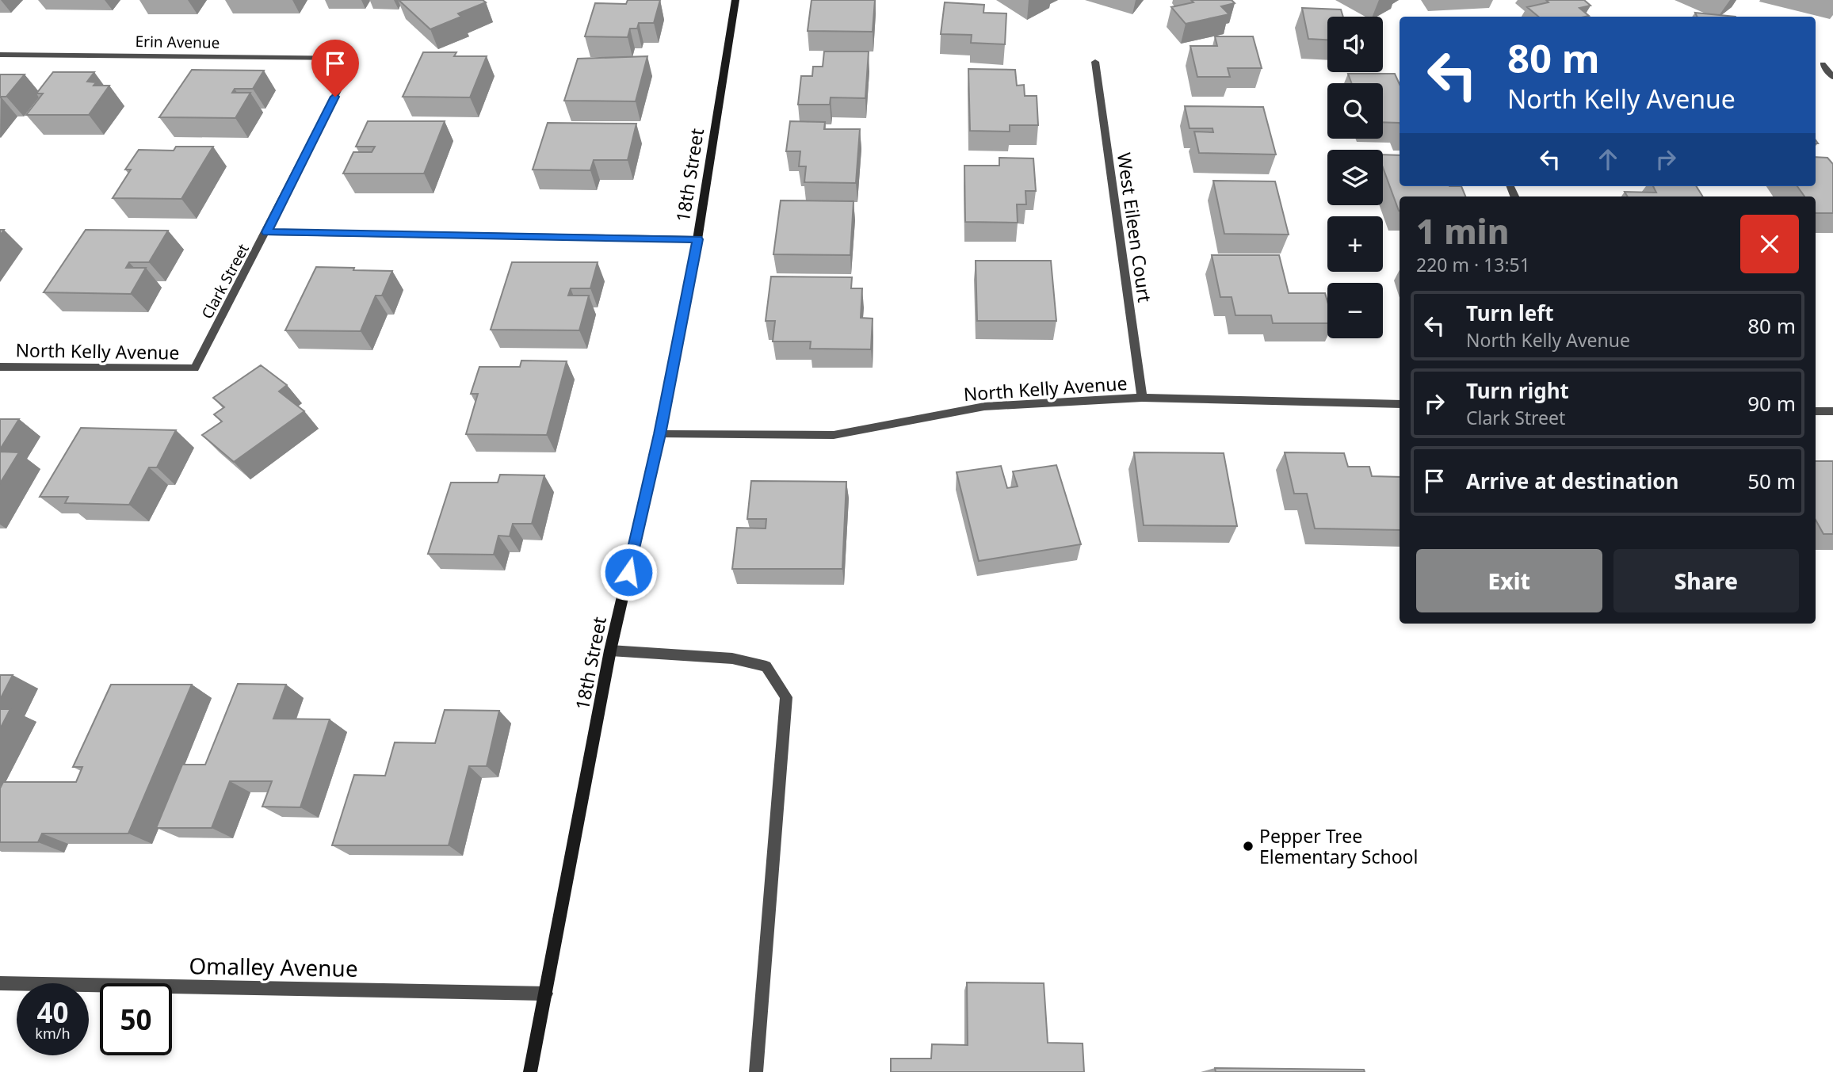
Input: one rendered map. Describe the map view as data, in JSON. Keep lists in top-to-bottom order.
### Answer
{
  "streets": {
    "main road": ["18th Street"],
    "street": [
      "Erin Avenue",
      "West Eileen Court",
      "Clark Street",
      "North Kelly Avenue",
      "Omalley Avenue"
    ]
  },
  "crossings": [
    ["Erin Avenue", "Clark Street"],
    ["18th Street", "North Kelly Avenue"],
    ["18th Street", "Omalley Avenue"],
    ["West Eileen Court", "North Kelly Avenue"],
    ["Clark Street", "North Kelly Avenue"]
  ],
  "places": ["Pepper Tree Elementary School"],
  "page": {
    "map_buttons": ["+", "−"],
    "turn": ["80 m", "North Kelly Avenue"],
    "heading": ["1 min", "220 m · 13:51"],
    "list": [
      {
        "name": "Turn left",
        "note": "North Kelly Avenue",
        "value": "80 m"
      },
      {
        "name": "Turn right",
        "note": "Clark Street",
        "value": "90 m"
      },
      {
        "name": "Arrive at destination",
        "value": "50 m"
      }
    ],
    "buttons": ["Exit", "Share"],
    "speed": "40 km/h",
    "limit": "50"
  }
}
